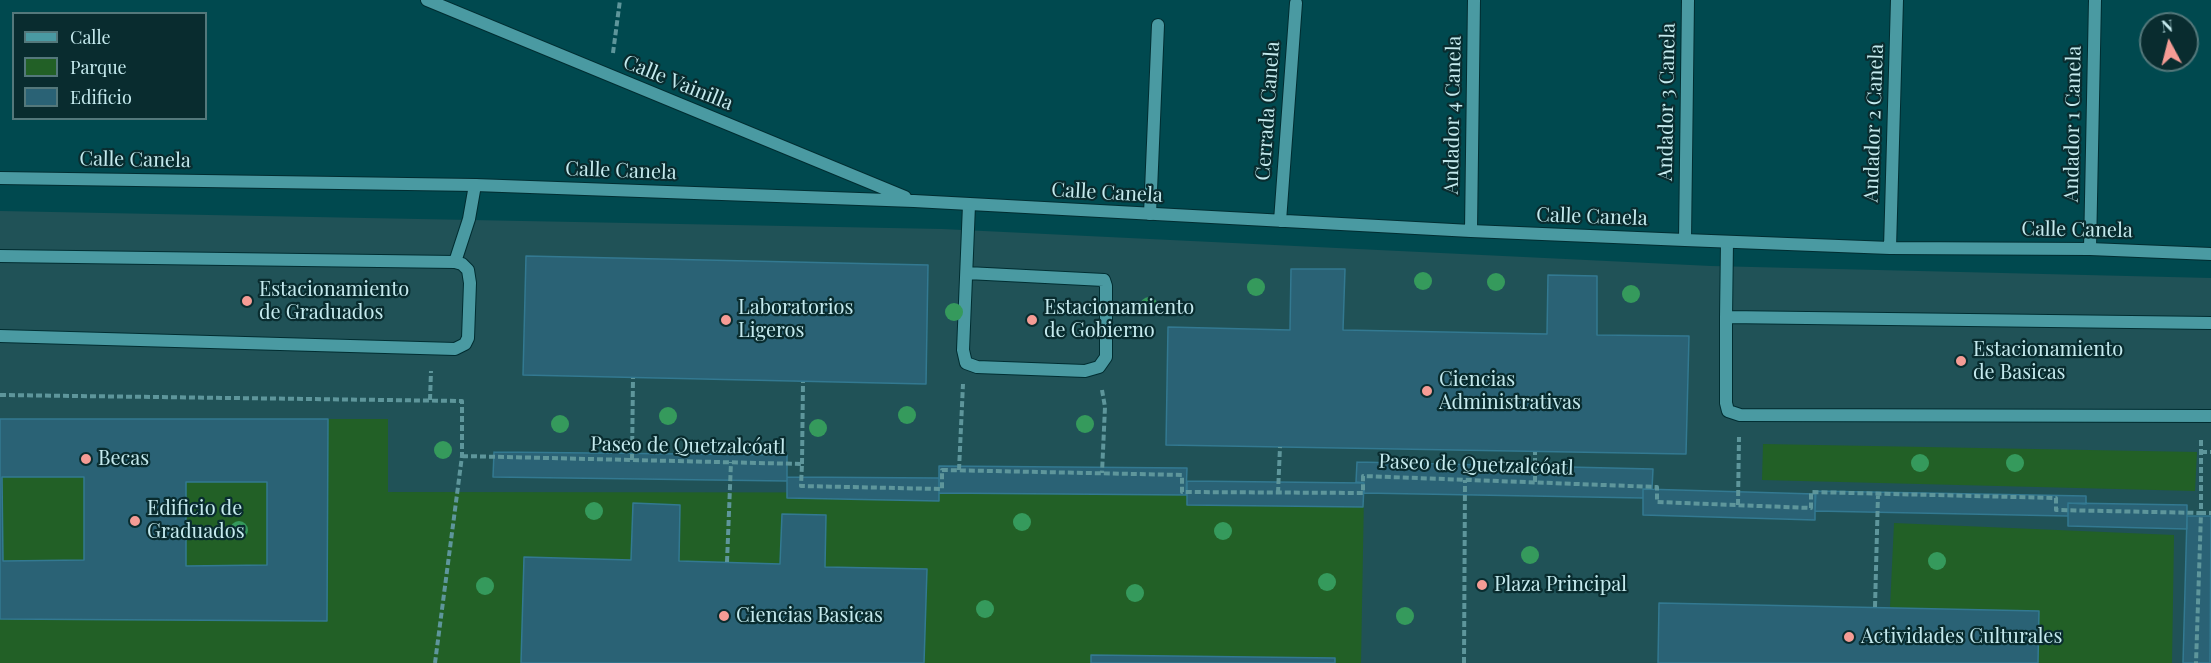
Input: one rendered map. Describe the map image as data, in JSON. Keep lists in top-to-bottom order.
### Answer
{
  "streets": {
    "street": [
      "Calle Vainilla",
      "Andador 3 Canela",
      "Cerrada Canela",
      "Andador 4 Canela",
      "Andador 2 Canela",
      "Andador 1 Canela",
      "Calle Canela"
    ],
    "path": ["Paseo de Quetzalcóatl"]
  },
  "crossings": [
    ["Calle Vainilla", "Calle Canela"],
    ["Andador 3 Canela", "Calle Canela"],
    ["Cerrada Canela", "Calle Canela"],
    ["Andador 4 Canela", "Calle Canela"],
    ["Andador 2 Canela", "Calle Canela"],
    ["Andador 1 Canela", "Calle Canela"]
  ],
  "places": [
    "Estacionamiento de Graduados",
    "Laboratorios Ligeros",
    "Estacionamiento de Gobierno",
    "Estacionamiento de Basicas",
    "Ciencias Administrativas",
    "Becas",
    "Edificio de Graduados",
    "Plaza Principal",
    "Ciencias Basicas",
    "Actividades Culturales"
  ],
  "legend": ["Calle", "Parque", "Edificio"],
  "north": "top"
}
